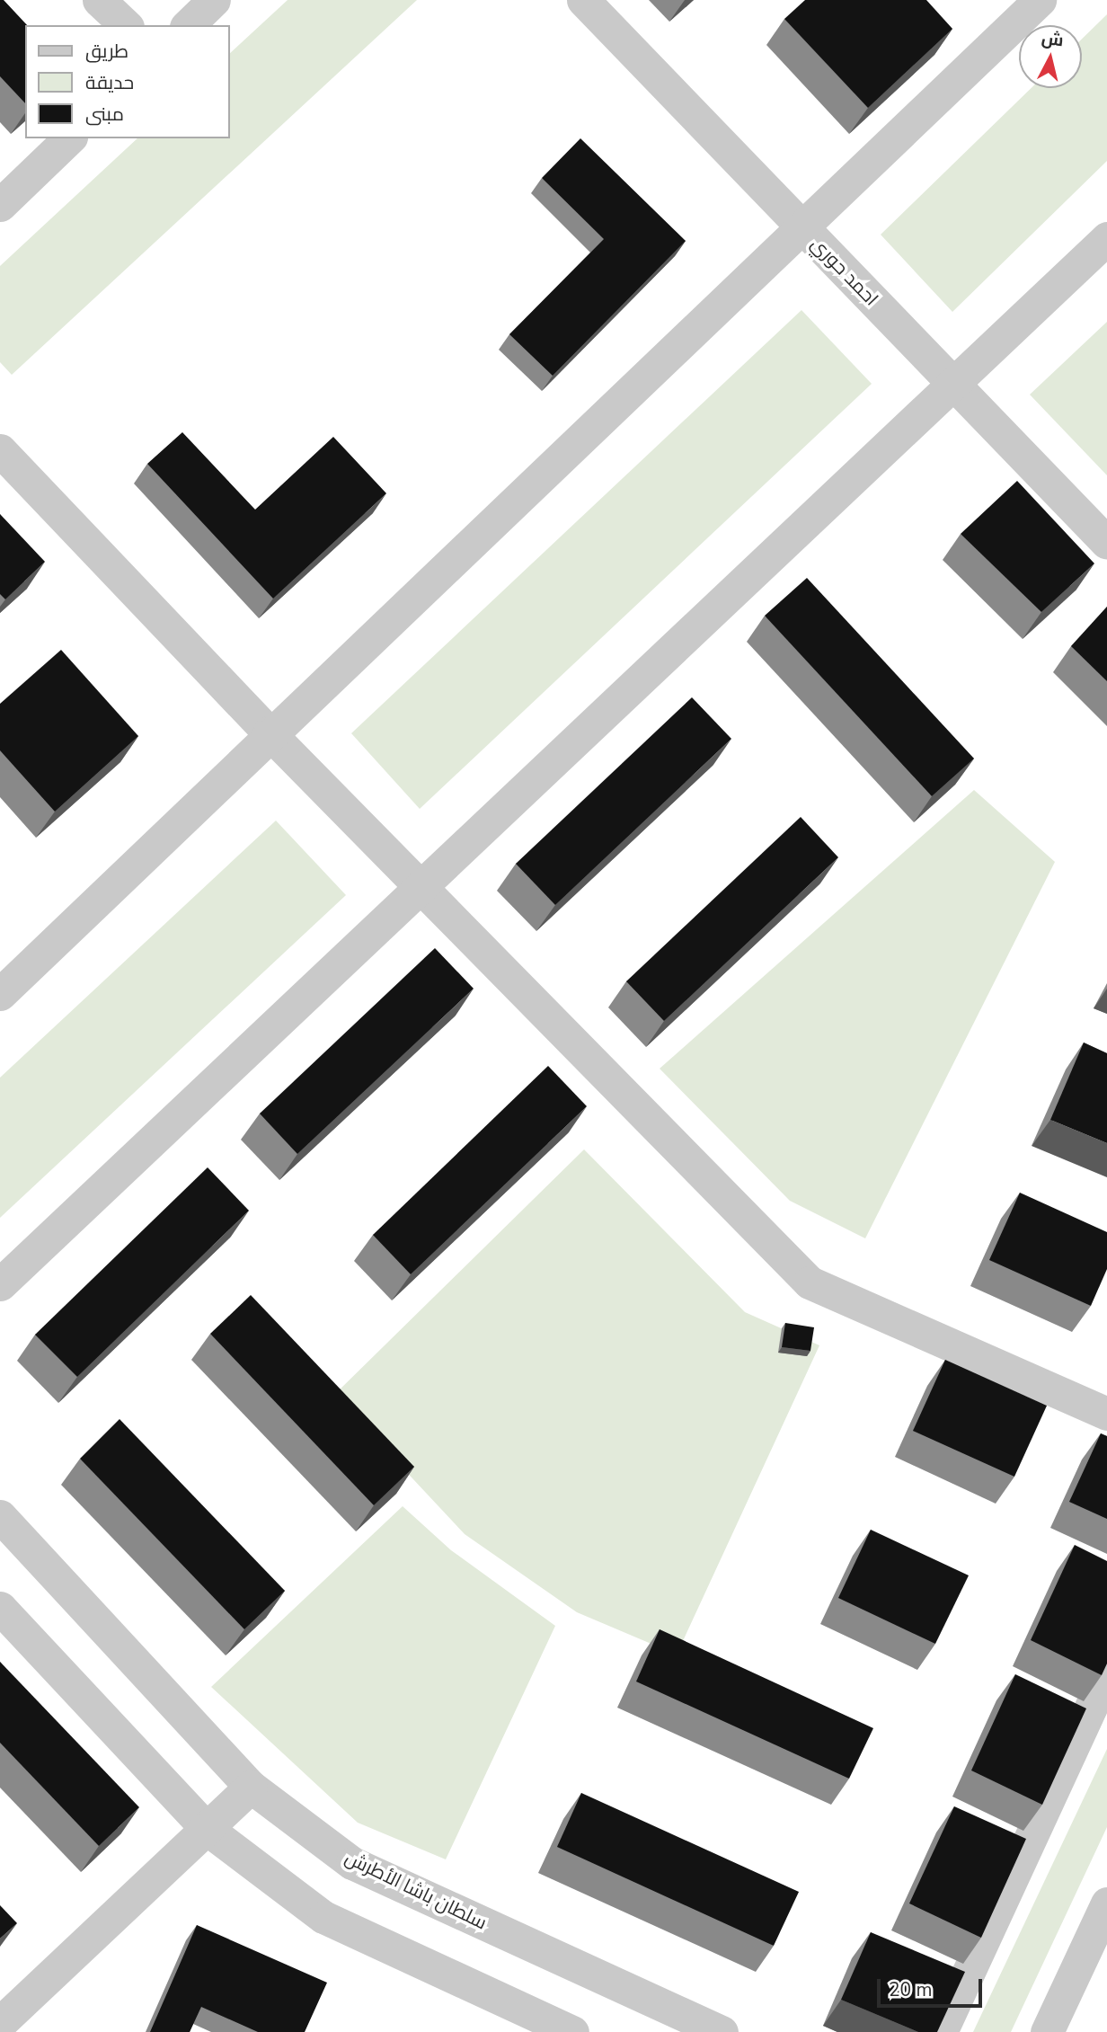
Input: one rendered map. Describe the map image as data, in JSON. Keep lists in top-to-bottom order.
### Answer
{
  "streets": {
    "street": ["احمد حوري", "سلطان باشا الأطرش"]
  },
  "legend": ["طريق", "حديقة", "مبنى"],
  "scale_bar": "20 m",
  "north": "top"
}
